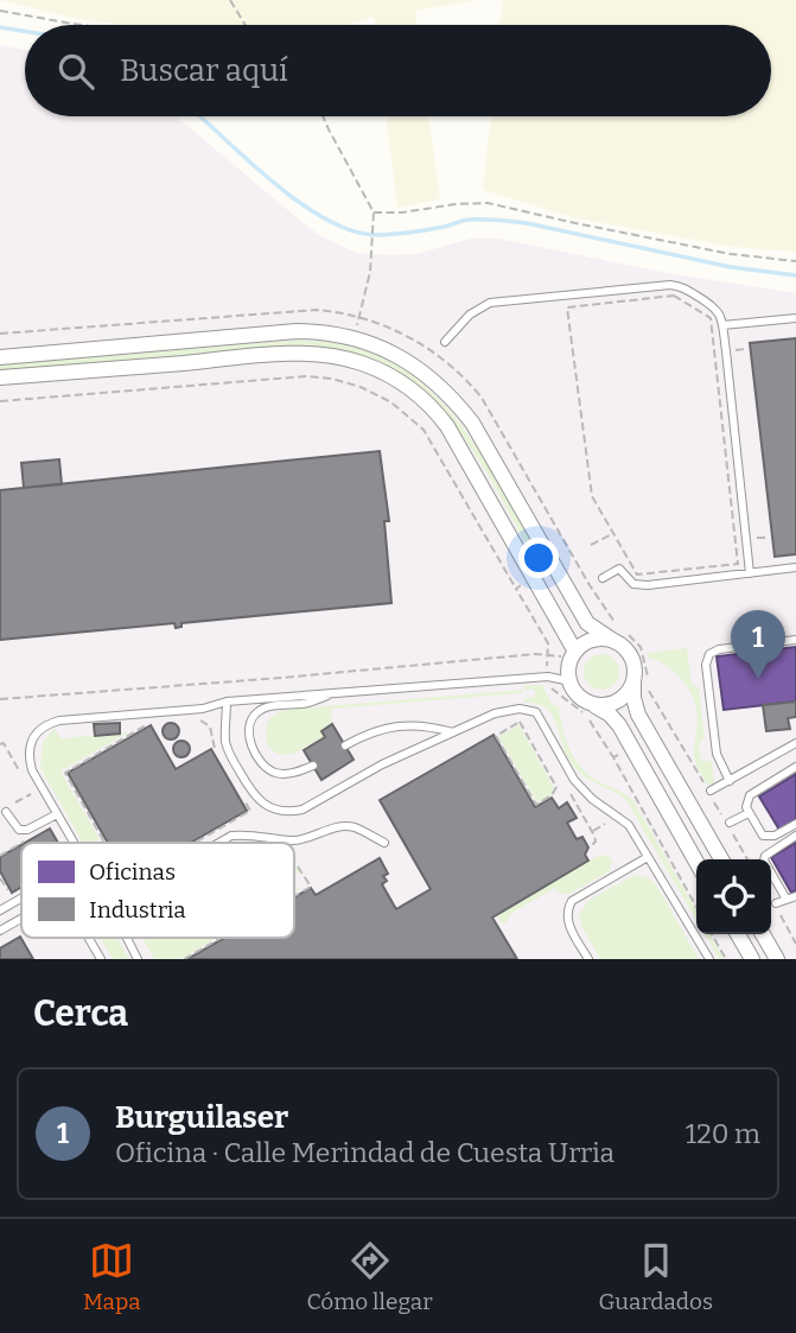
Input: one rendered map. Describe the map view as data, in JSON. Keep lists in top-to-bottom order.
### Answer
{
  "legend": ["Oficinas", "Industria"],
  "page": {
    "search": "Buscar aquí",
    "pins": "1",
    "heading": "Cerca",
    "list": [
      {
        "mark": "1",
        "name": "Burguilaser",
        "note": "Oficina · Calle Merindad de Cuesta Urria",
        "value": "120 m"
      }
    ],
    "nav": ["Mapa", "Cómo llegar", "Guardados"]
  }
}
